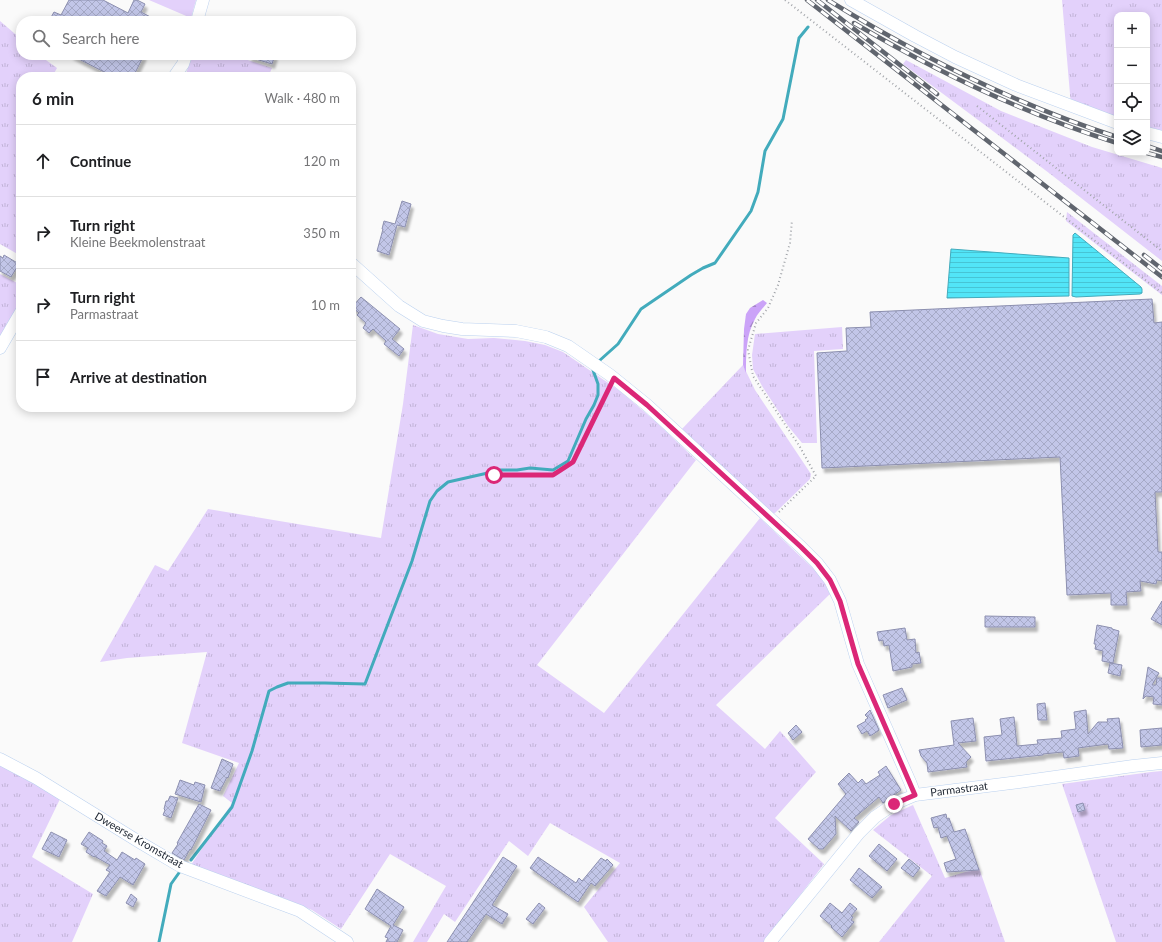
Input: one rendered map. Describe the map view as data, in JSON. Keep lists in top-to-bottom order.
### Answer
{
  "streets": {
    "street": ["Parmastraat", "Dweerse Kromstraat"]
  },
  "page": {
    "map_buttons": ["+", "−"],
    "search": "Search here",
    "heading": ["6 min", "Walk · 480 m"],
    "list": [
      ["Continue", "120 m"],
      ["Turn right", "Kleine Beekmolenstraat", "350 m"],
      ["Turn right", "Parmastraat", "10 m"],
      "Arrive at destination"
    ]
  }
}
